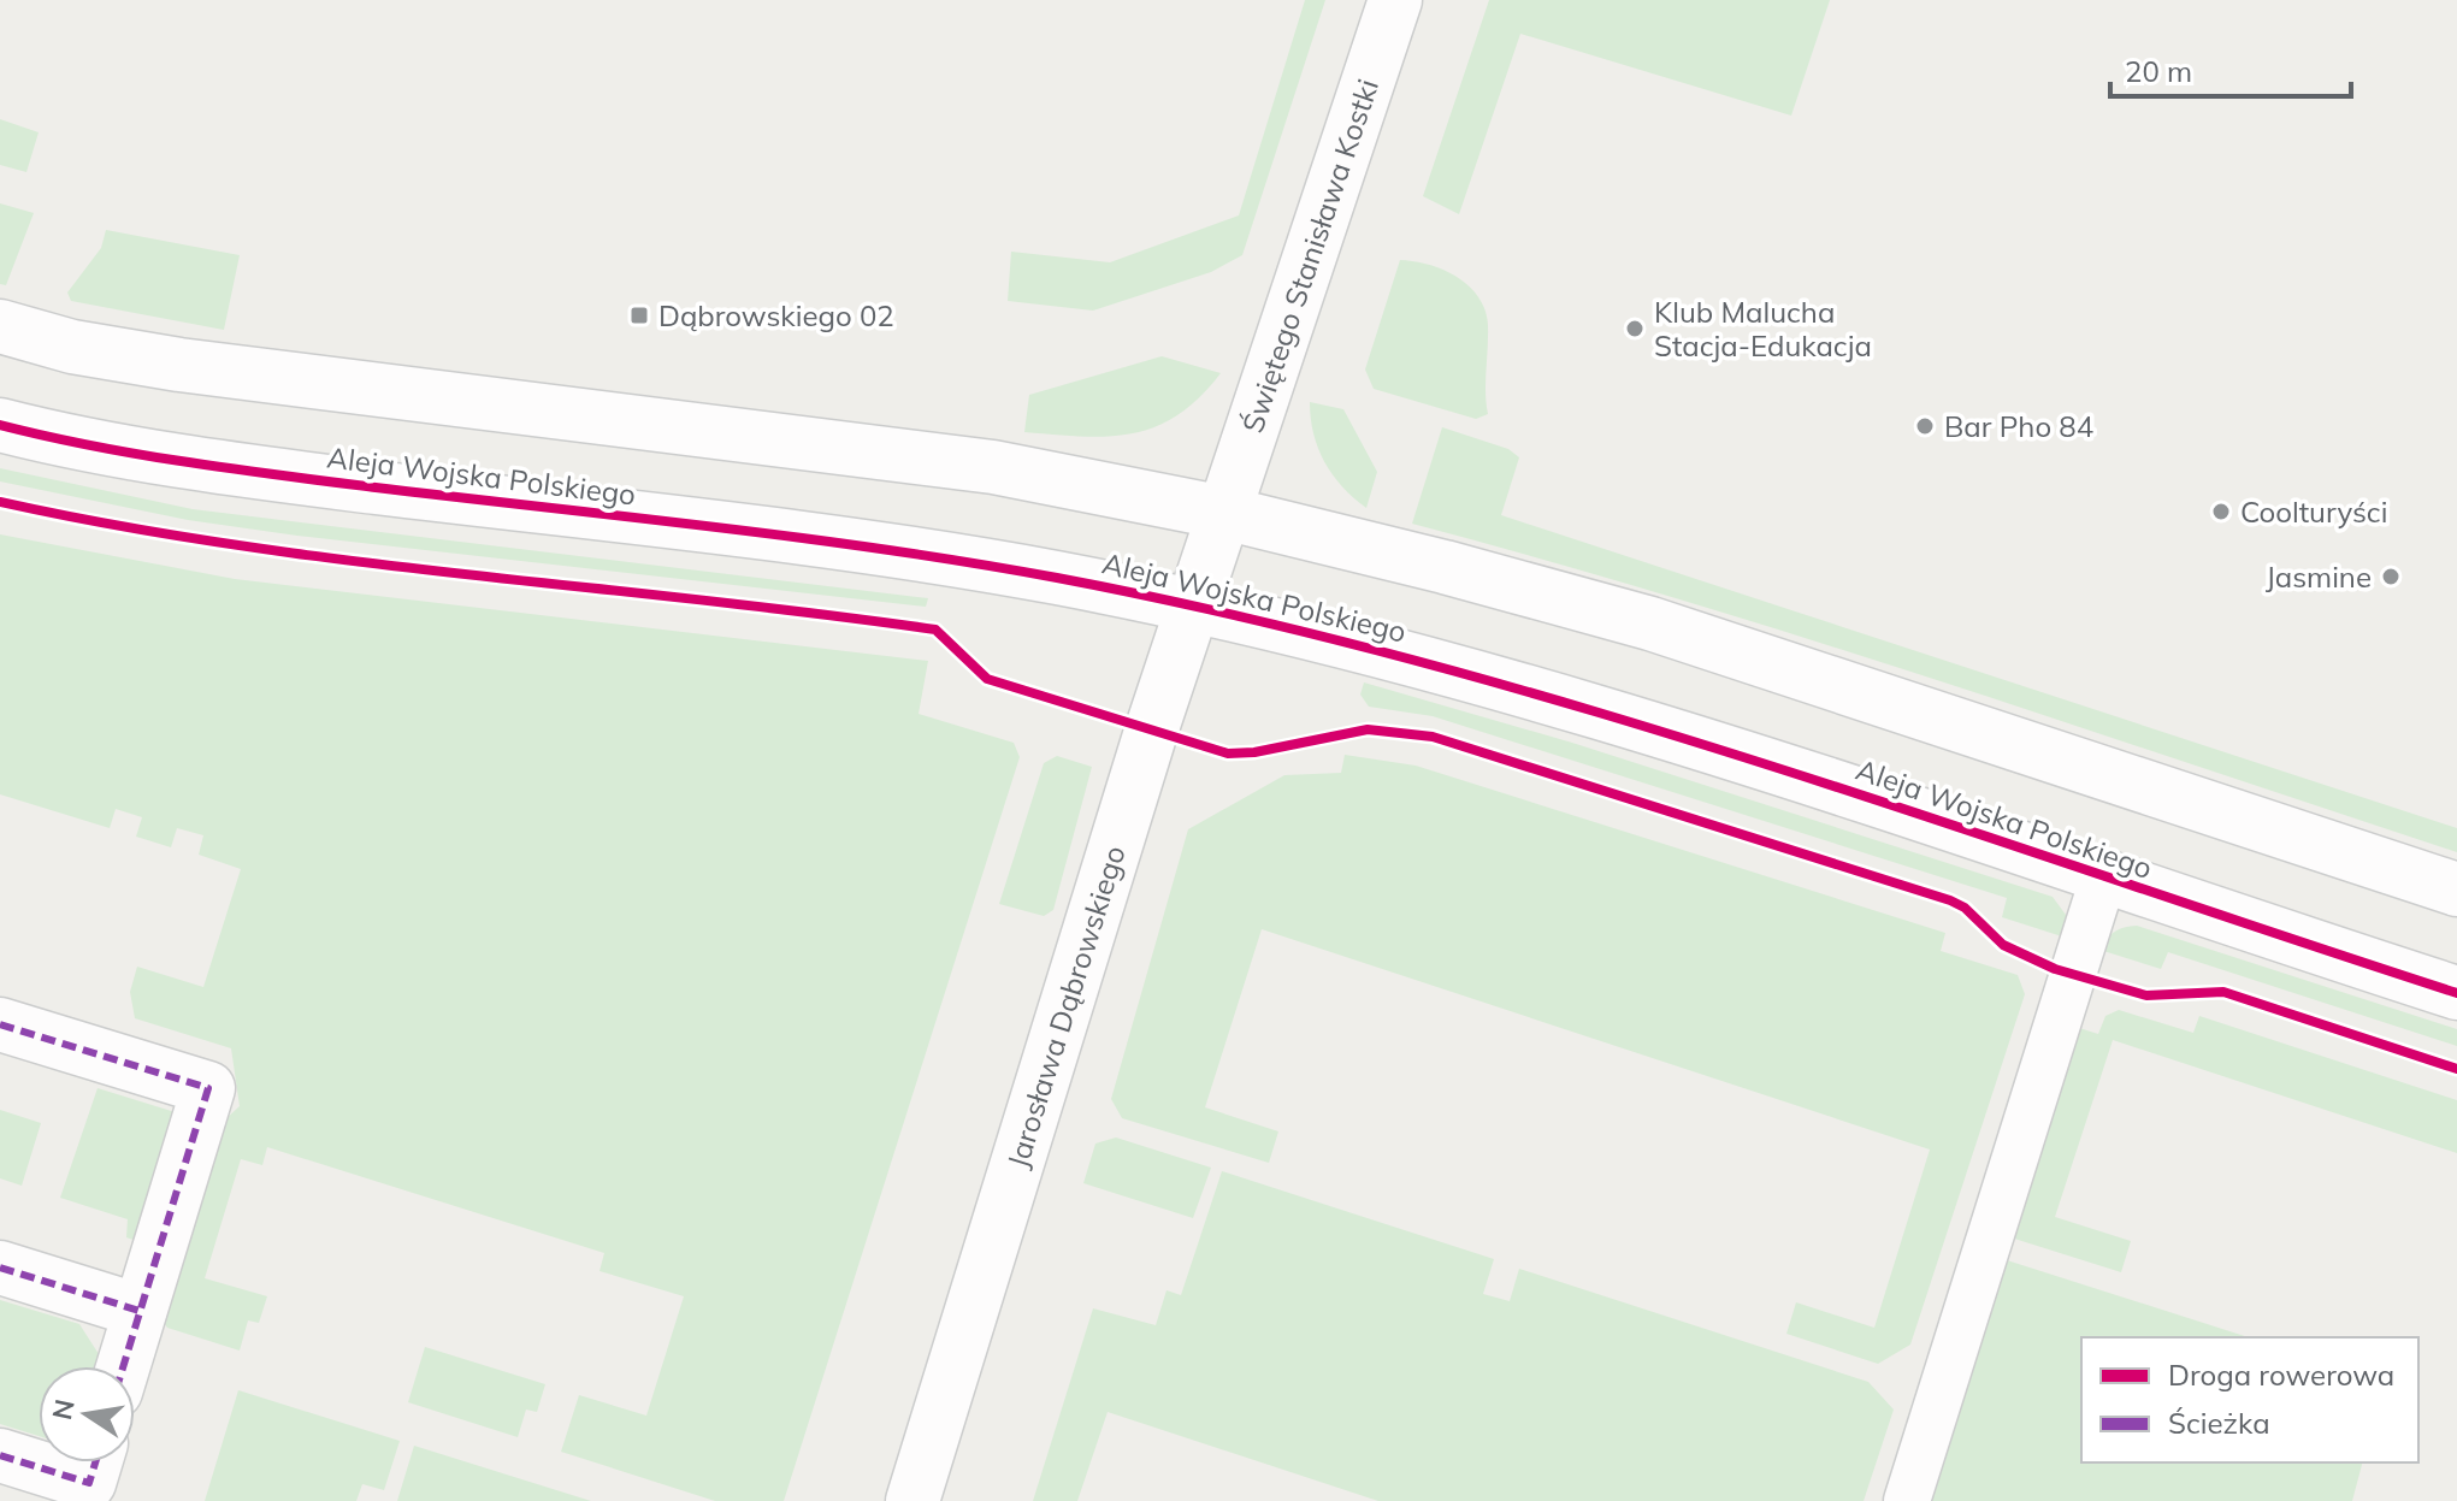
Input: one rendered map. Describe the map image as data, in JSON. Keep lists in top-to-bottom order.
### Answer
{
  "streets": {
    "street": ["Świętego Stanisława Kostki", "Aleja Wojska Polskiego", "Jarosława Dąbrowskiego"]
  },
  "crossings": [
    ["Świętego Stanisława Kostki", "Jarosława Dąbrowskiego"],
    ["Aleja Wojska Polskiego", "Jarosława Dąbrowskiego"]
  ],
  "places": {
    "transit": ["Dąbrowskiego 02"],
    "other": [
      "Klub Malucha Stacja-Edukacja",
      "Bar Pho 84",
      "Coolturyści",
      "Jasmine"
    ]
  },
  "legend": ["Droga rowerowa", "Ścieżka"],
  "scale_bar": "20 m",
  "north": "left"
}
